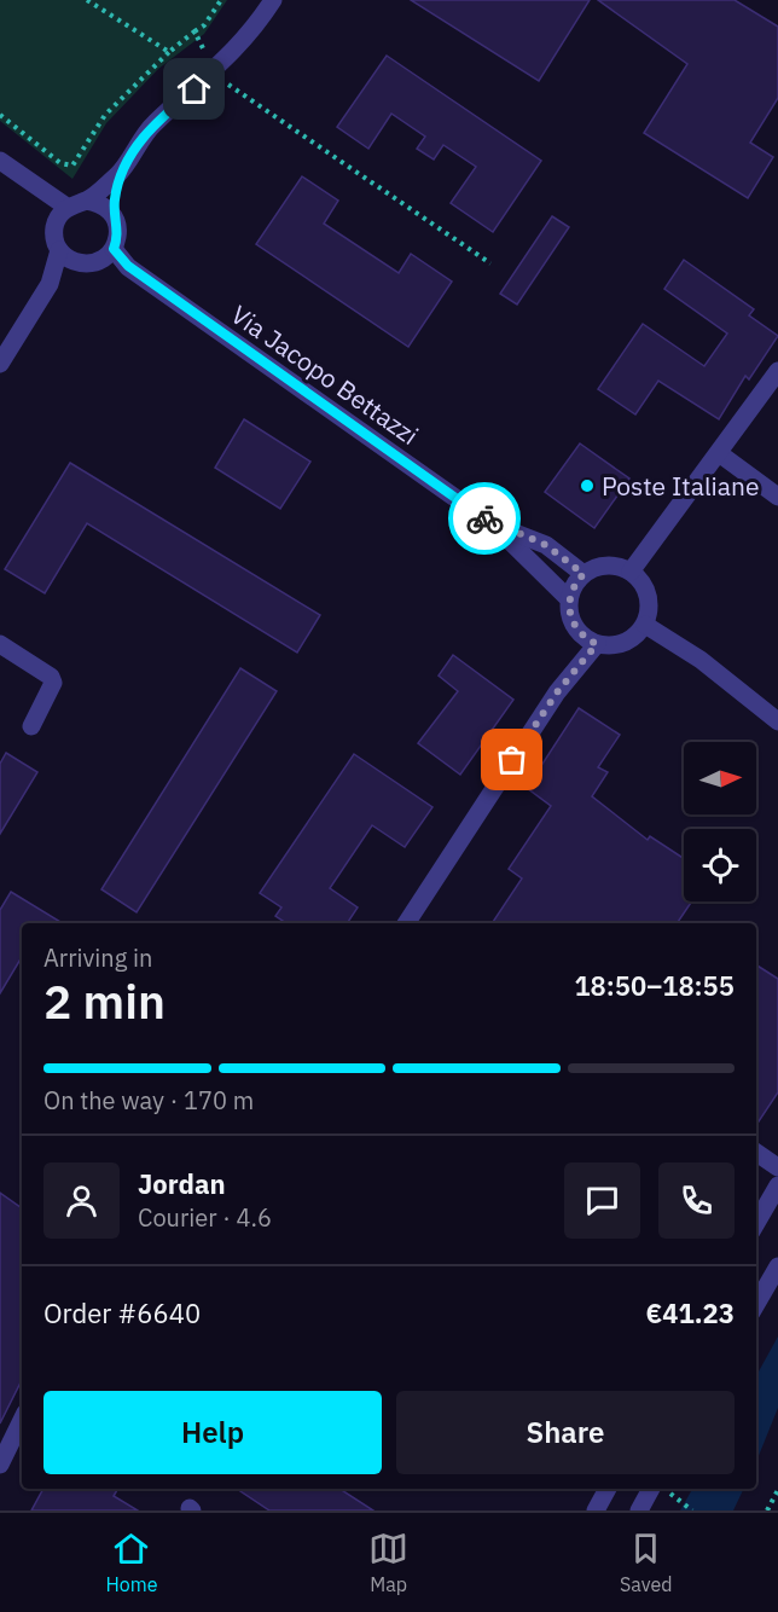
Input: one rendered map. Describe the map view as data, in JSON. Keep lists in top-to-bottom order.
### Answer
{
  "streets": {
    "street": ["Via Jacopo Bettazzi"]
  },
  "places": ["Poste Italiane"],
  "north": "right",
  "page": {
    "heading": ["2 min", "Arriving in", "18:50–18:55"],
    "panel": [
      "Jordan",
      "Courier · 4.6",
      "Order #6640",
      "€41.23"
    ],
    "bar": "On the way · 170 m",
    "buttons": ["Help", "Share"],
    "tabs": ["Home", "Map", "Saved"]
  }
}
